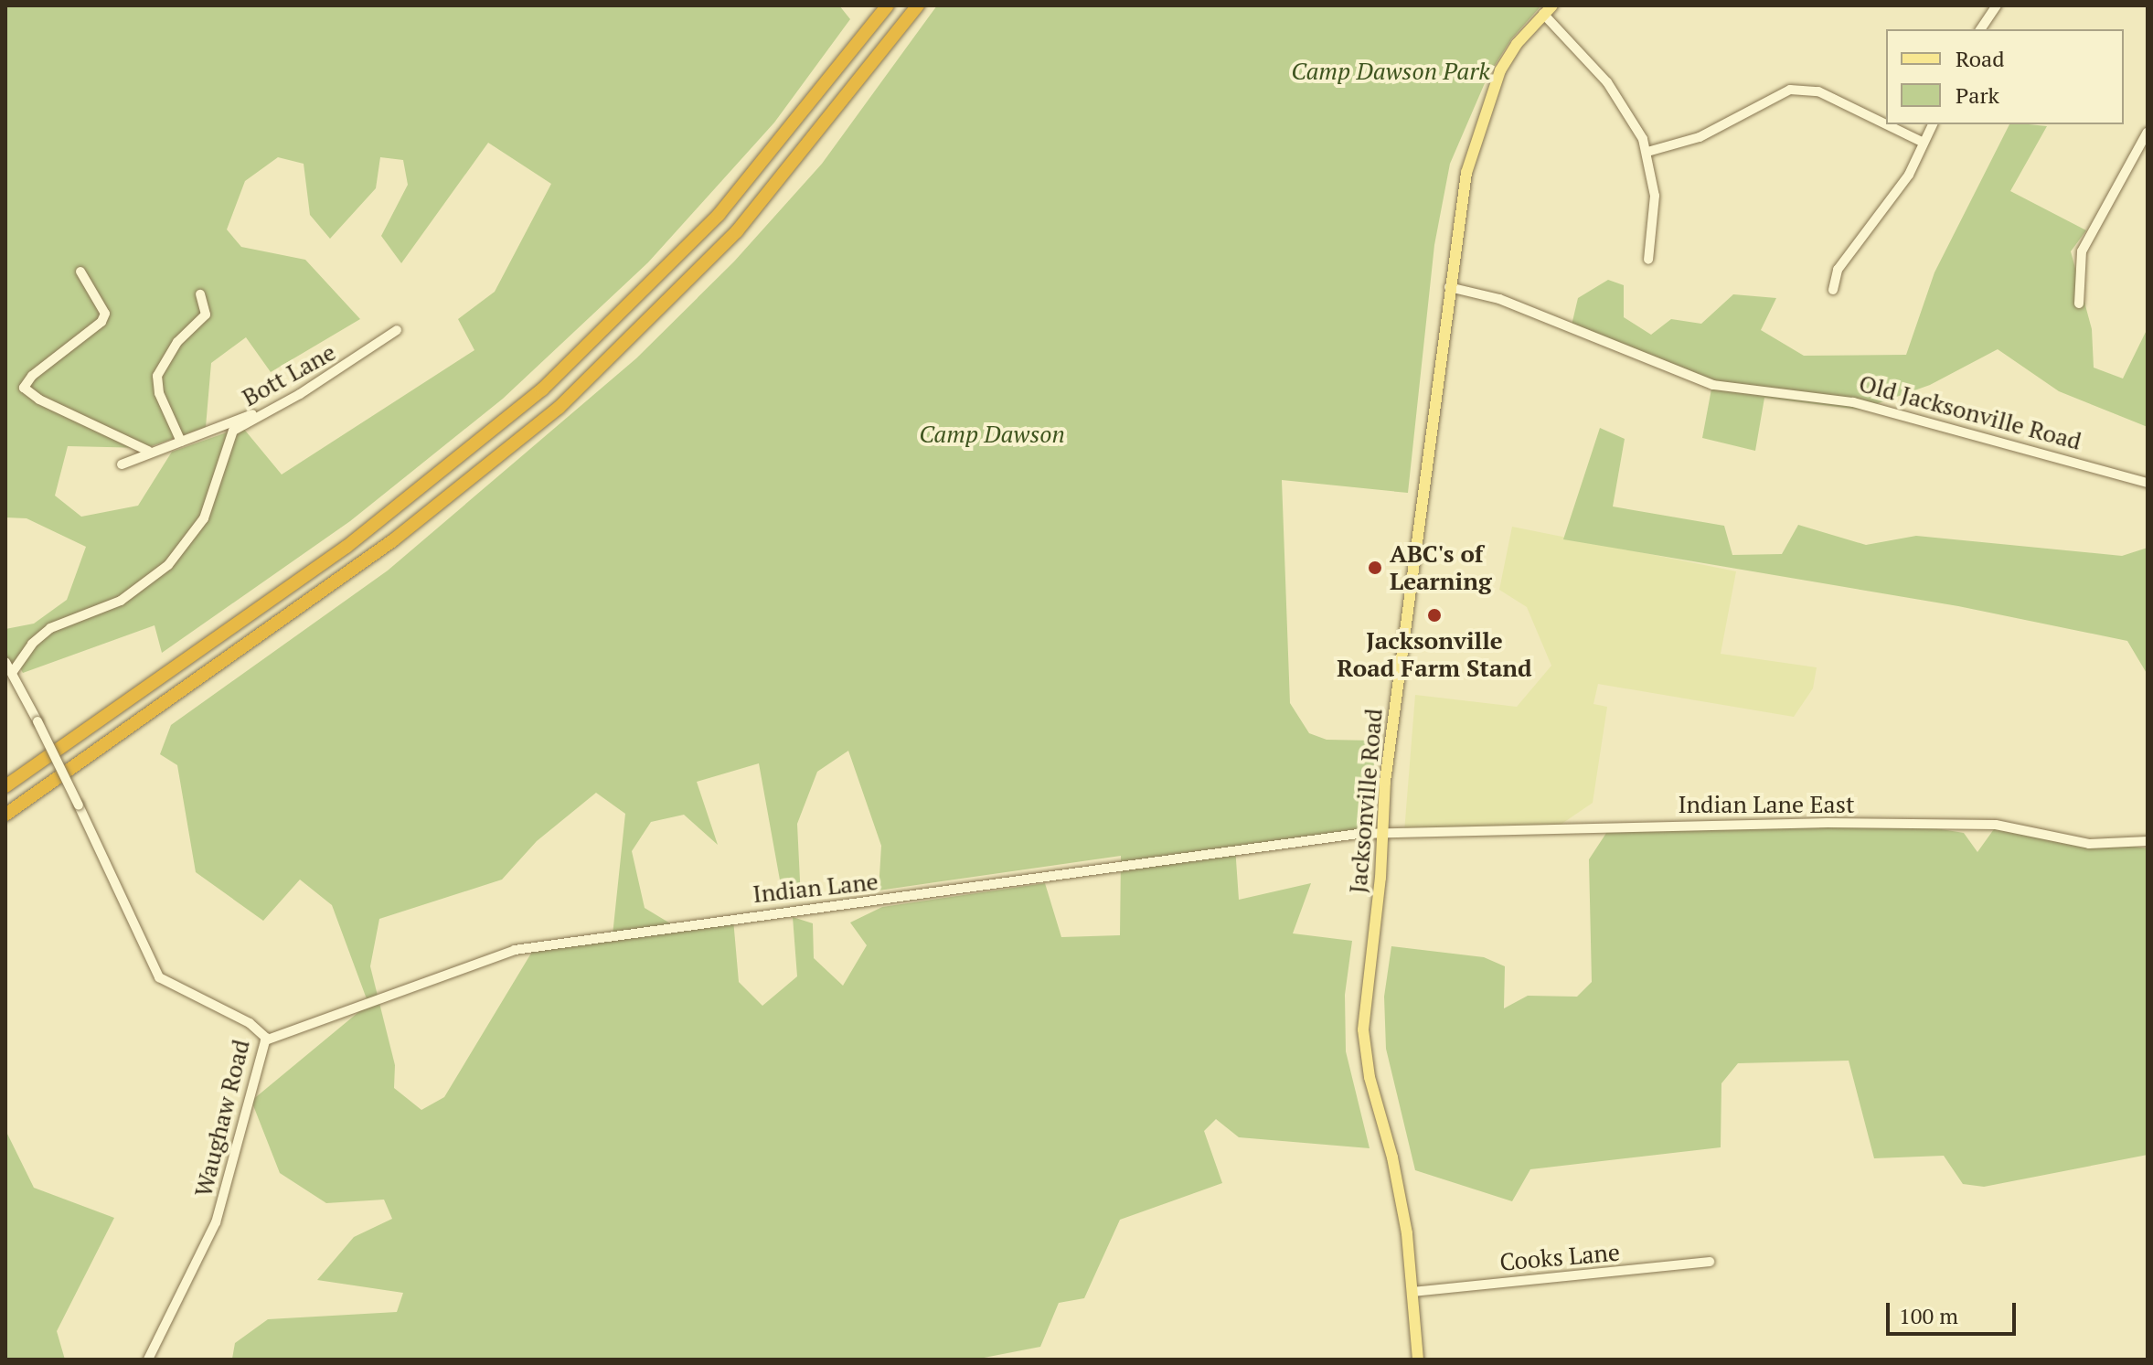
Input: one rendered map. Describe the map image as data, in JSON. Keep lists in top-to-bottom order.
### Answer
{
  "streets": {
    "main road": ["Jacksonville Road"],
    "street": [
      "Bott Lane",
      "Old Jacksonville Road",
      "Indian Lane East",
      "Indian Lane",
      "Waughaw Road",
      "Cooks Lane"
    ]
  },
  "crossings": [
    ["Bott Lane", "Waughaw Road"],
    ["Old Jacksonville Road", "Jacksonville Road"],
    ["Jacksonville Road", "Indian Lane East"],
    ["Jacksonville Road", "Indian Lane"],
    ["Jacksonville Road", "Cooks Lane"],
    ["Indian Lane East", "Indian Lane"],
    ["Indian Lane", "Waughaw Road"]
  ],
  "parks": ["Camp Dawson Park", "Camp Dawson"],
  "places": ["ABC's of Learning", "Jacksonville Road Farm Stand"],
  "legend": ["Road", "Park"],
  "scale_bar": "100 m"
}
